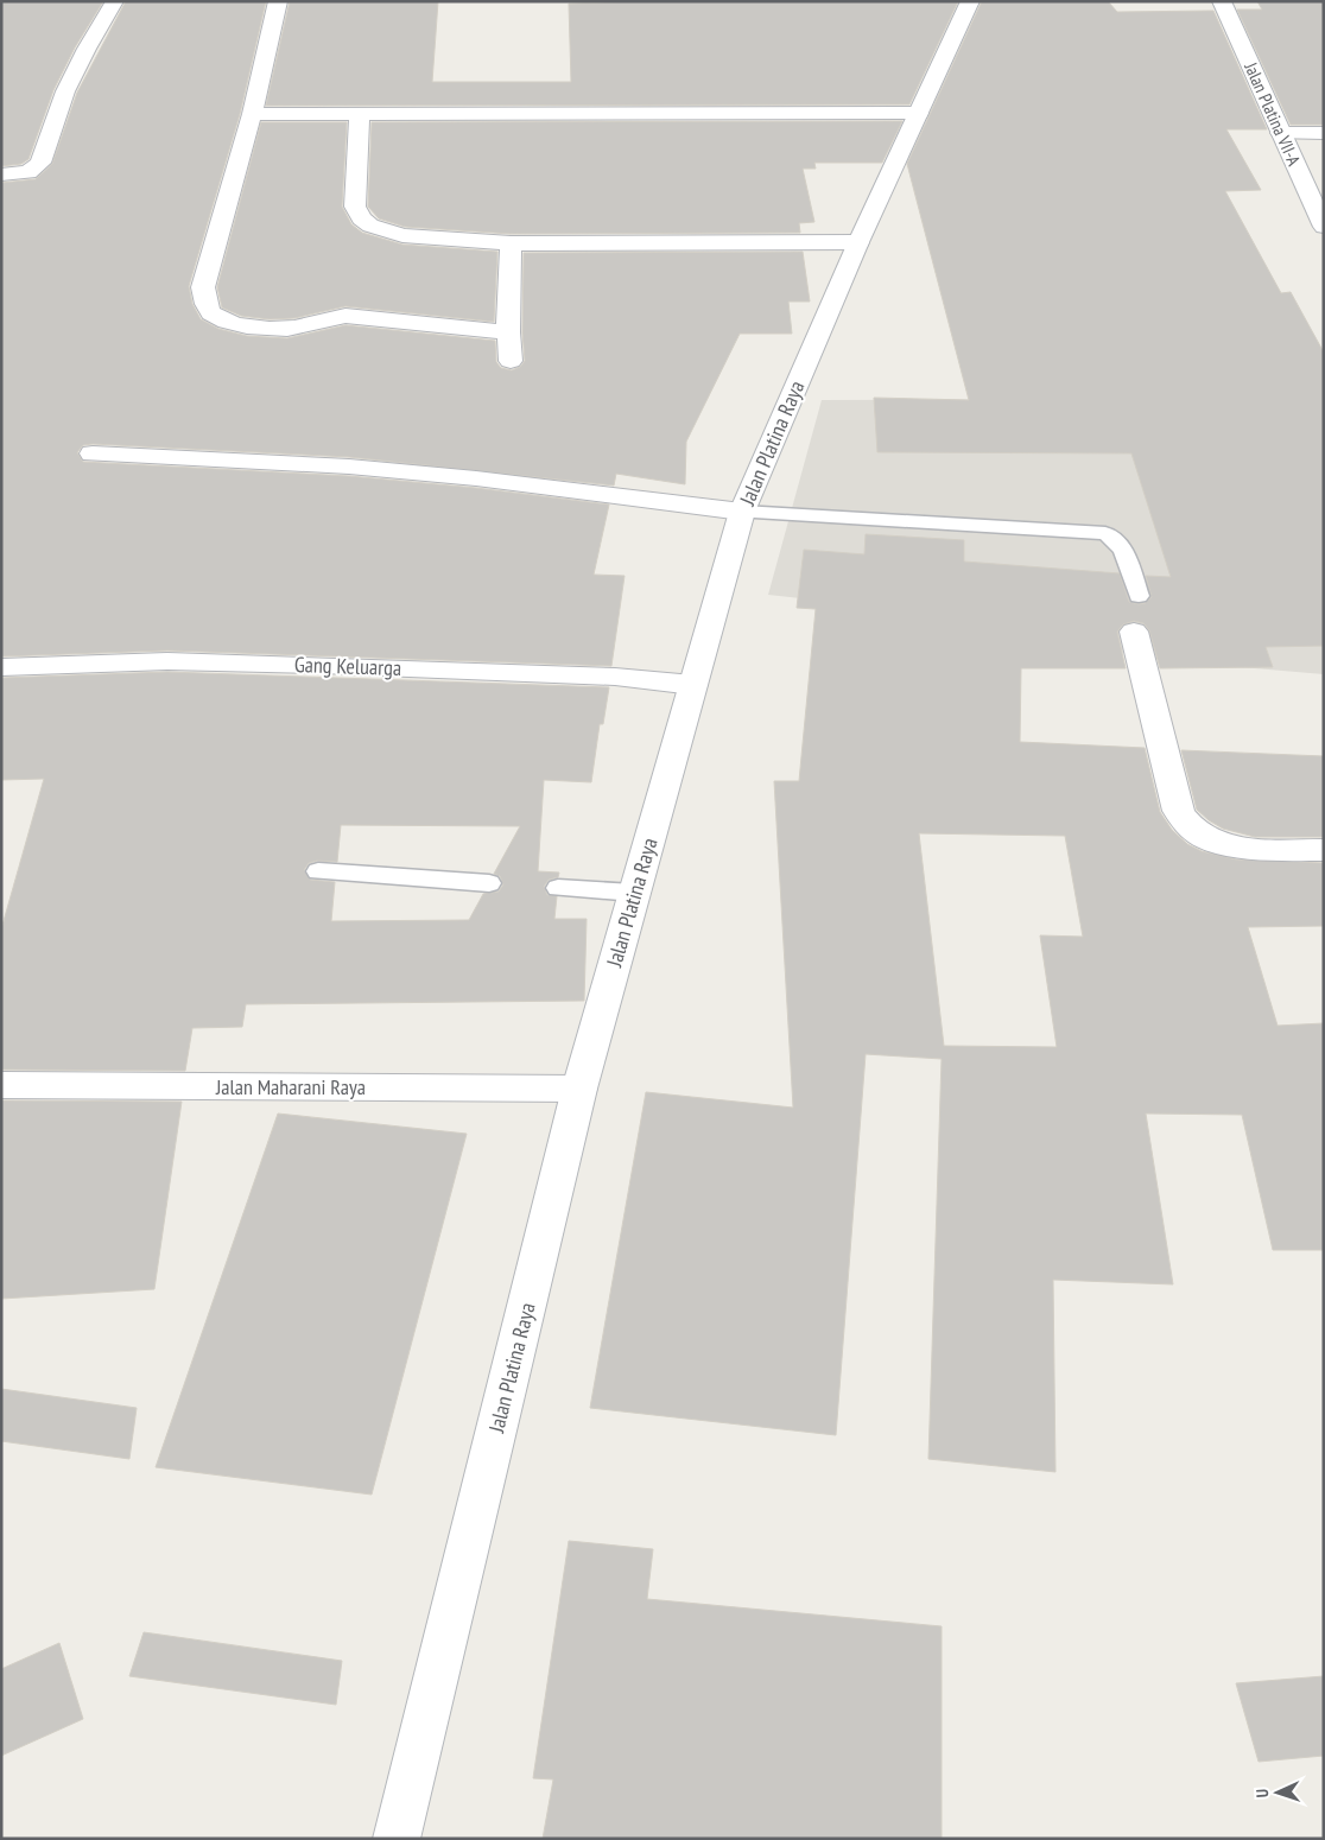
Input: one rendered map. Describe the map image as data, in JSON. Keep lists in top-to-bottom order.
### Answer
{
  "streets": {
    "street": [
      "Jalan Platina VII-A",
      "Jalan Platina Raya",
      "Gang Keluarga",
      "Jalan Maharani Raya"
    ]
  },
  "crossings": [
    ["Jalan Platina Raya", "Gang Keluarga"],
    ["Jalan Platina Raya", "Jalan Maharani Raya"]
  ],
  "north": "left"
}
